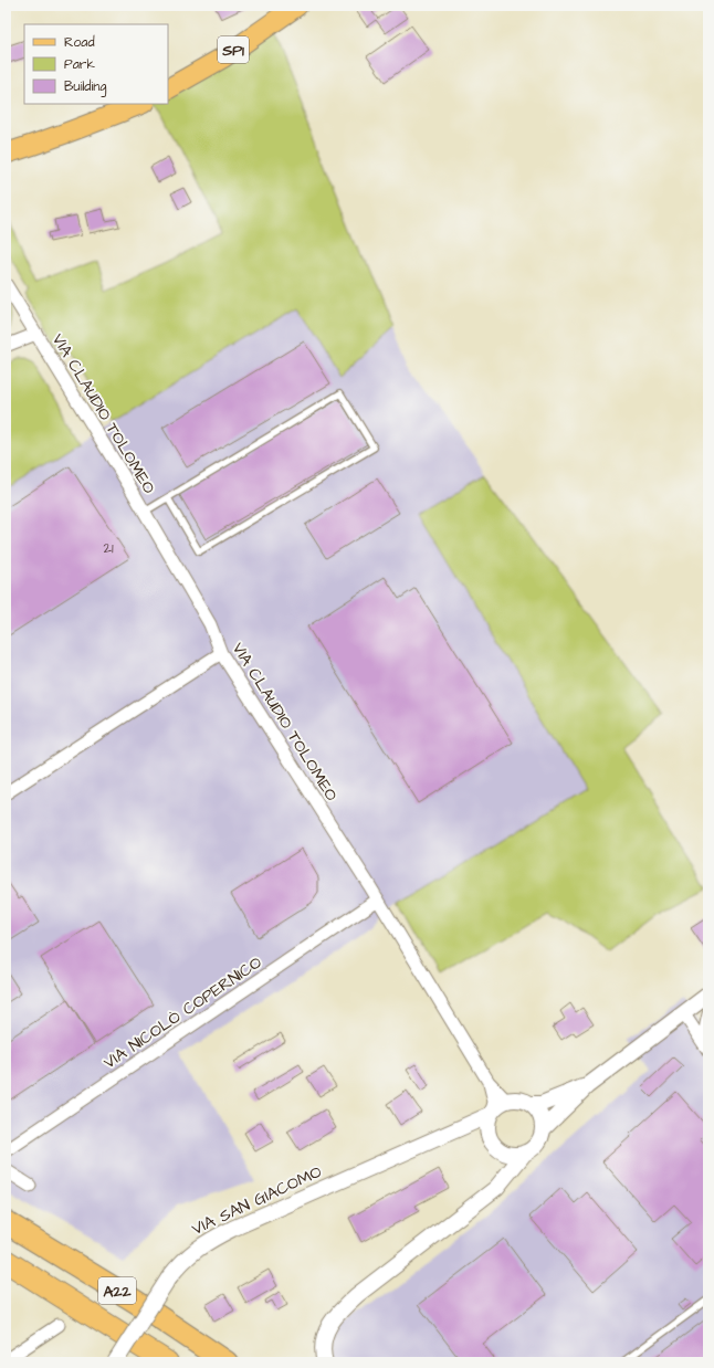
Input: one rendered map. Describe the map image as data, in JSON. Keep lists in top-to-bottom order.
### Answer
{
  "streets": {
    "highway": ["A22"],
    "main road": ["SP1"],
    "street": ["VIA CLAUDIO TOLOMEO", "VIA NICOLÒ COPERNICO", "VIA SAN GIACOMO"]
  },
  "crossings": [
    ["VIA CLAUDIO TOLOMEO", "VIA NICOLÒ COPERNICO"],
    ["VIA CLAUDIO TOLOMEO", "VIA SAN GIACOMO"]
  ],
  "house_numbers": ["21"],
  "legend": ["Road", "Park", "Building"]
}
